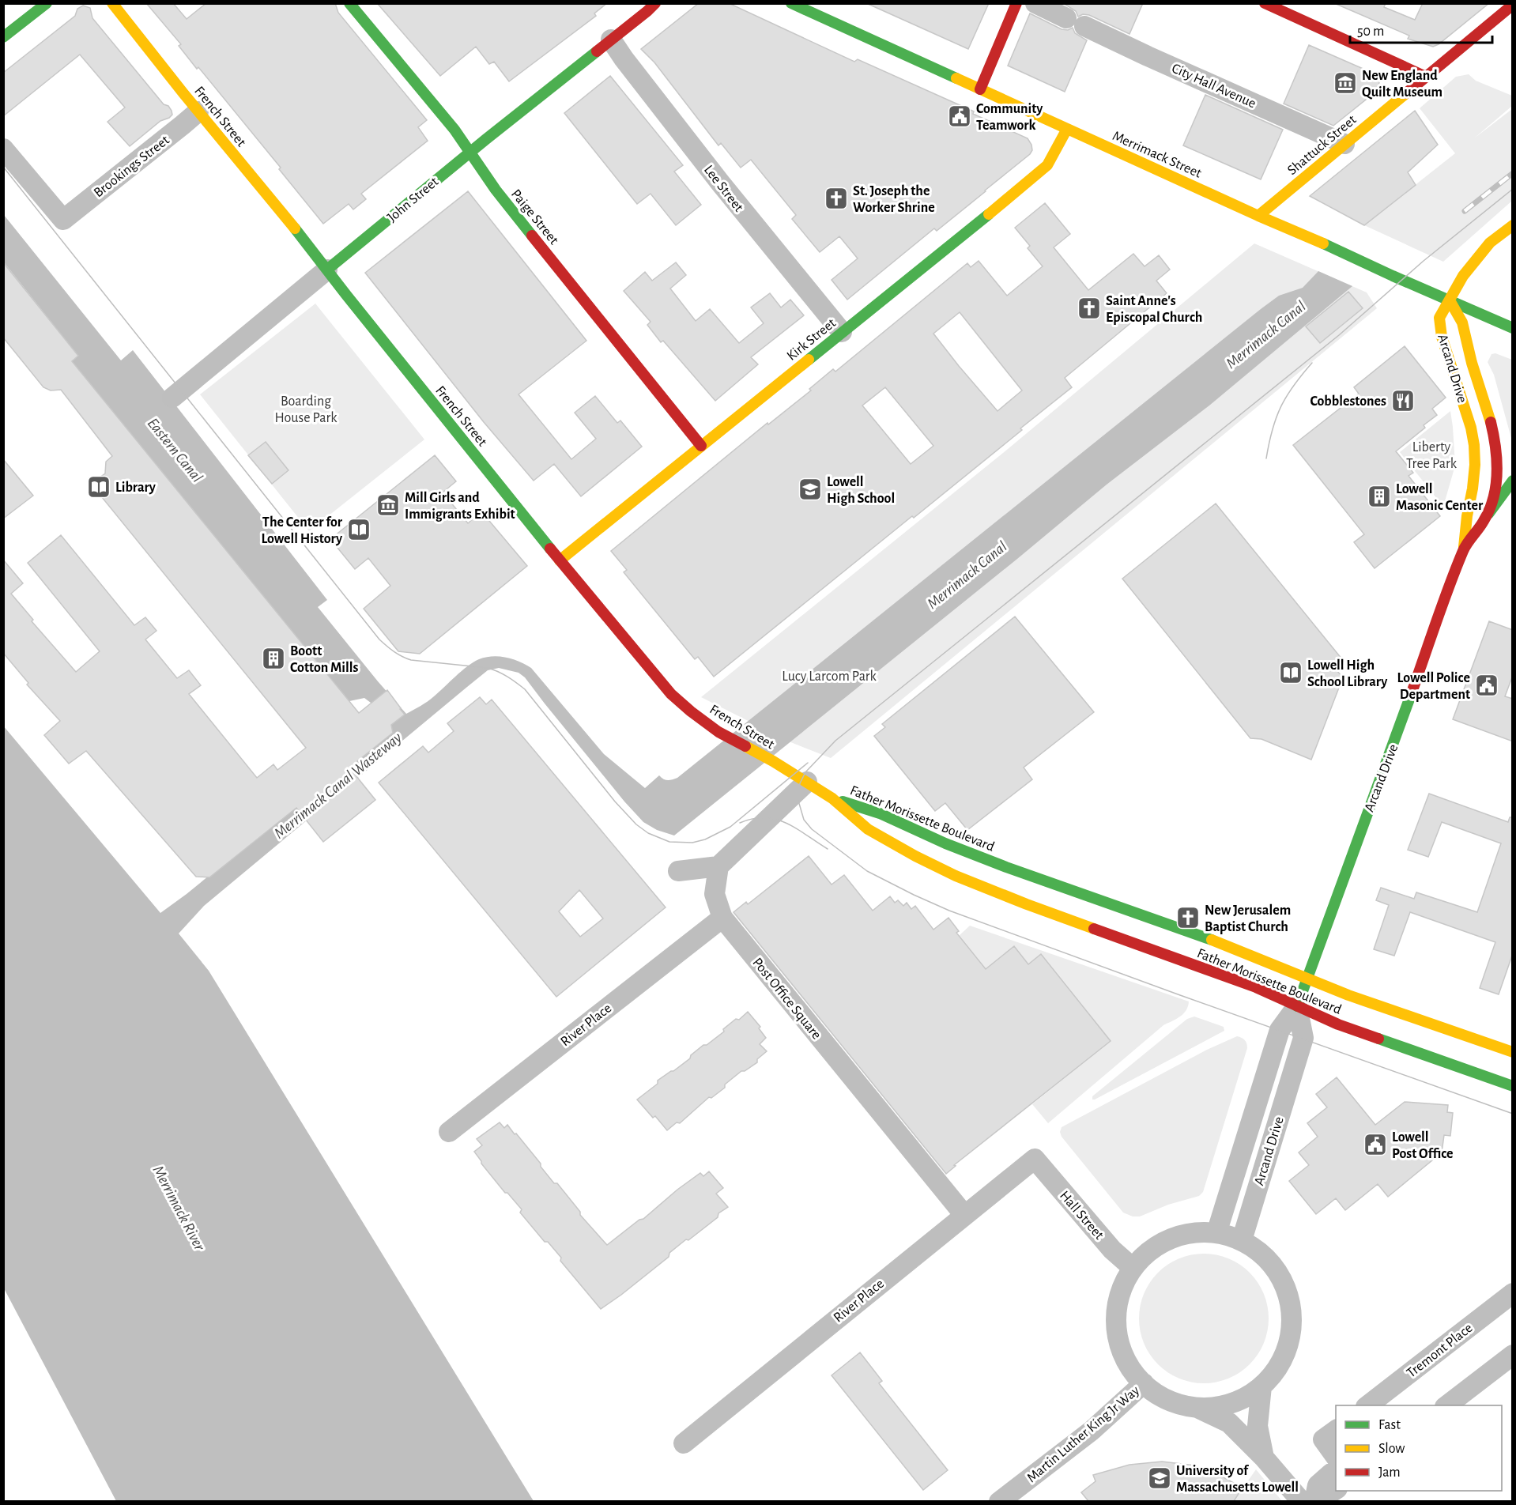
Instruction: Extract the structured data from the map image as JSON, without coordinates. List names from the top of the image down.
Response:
{
  "streets": {
    "main road": [
      "French Street",
      "Shattuck Street",
      "Merrimack Street",
      "John Street",
      "Paige Street",
      "Kirk Street",
      "Arcand Drive",
      "Father Morissette Boulevard"
    ],
    "street": [
      "City Hall Avenue",
      "Brookings Street",
      "Lee Street",
      "Post Office Square",
      "River Place",
      "Hall Street",
      "Tremont Place",
      "Martin Luther King Jr Way"
    ]
  },
  "crossings": [
    ["City Hall Avenue", "Shattuck Street"],
    ["French Street", "Brookings Street"],
    ["French Street", "John Street"],
    ["French Street", "Kirk Street"],
    ["French Street", "Father Morissette Boulevard"],
    ["Shattuck Street", "Merrimack Street"],
    ["Merrimack Street", "Kirk Street"],
    ["Merrimack Street", "Arcand Drive"],
    ["Lee Street", "John Street"],
    ["Lee Street", "Kirk Street"],
    ["John Street", "Paige Street"],
    ["Paige Street", "Kirk Street"],
    ["Arcand Drive", "Father Morissette Boulevard"],
    ["Post Office Square", "River Place"],
    ["River Place", "Hall Street"]
  ],
  "water": [
    "Merrimack Canal",
    "Eastern Canal",
    "Merrimack Canal Wasteway",
    "Merrimack River"
  ],
  "parks": ["Boarding House Park", "Liberty Tree Park", "Lucy Larcom Park"],
  "places": {
    "museum": ["New England Quilt Museum", "Mill Girls and Immigrants Exhibit"],
    "public building": ["Community Teamwork", "Lowell Police Department", "Lowell Post Office"],
    "church": ["St. Joseph the Worker Shrine", "Saint Anne's Episcopal Church", "New Jerusalem Baptist Church"],
    "restaurant": ["Cobblestones"],
    "library": ["Library", "The Center for Lowell History", "Lowell High School Library"],
    "school or university": ["Lowell High School", "University of Massachusetts Lowell"],
    "building": ["Lowell Masonic Center", "Boott Cotton Mills"]
  },
  "legend": ["Fast", "Slow", "Jam"],
  "scale_bar": "50 m"
}
